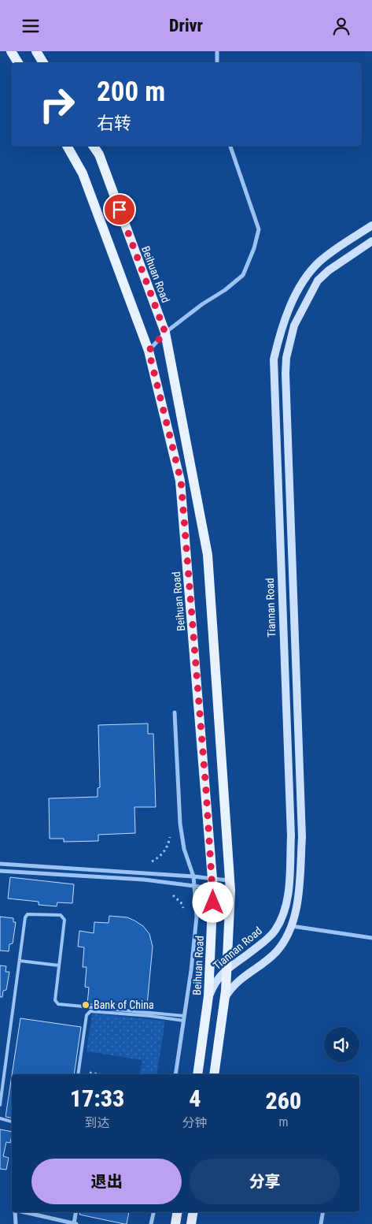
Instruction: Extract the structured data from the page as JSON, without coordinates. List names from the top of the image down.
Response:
{
  "streets": {
    "main road": ["Beihuan Road", "Tiannan Road"]
  },
  "crossings": [
    ["Beihuan Road", "Tiannan Road"]
  ],
  "places": ["Bank of China"],
  "page": {
    "header": "Drivr",
    "turn": ["200 m", "右转"],
    "eta": [
      "17:33",
      "到达",
      "4",
      "分钟",
      "260",
      "m"
    ],
    "buttons": ["退出", "分享"]
  }
}
